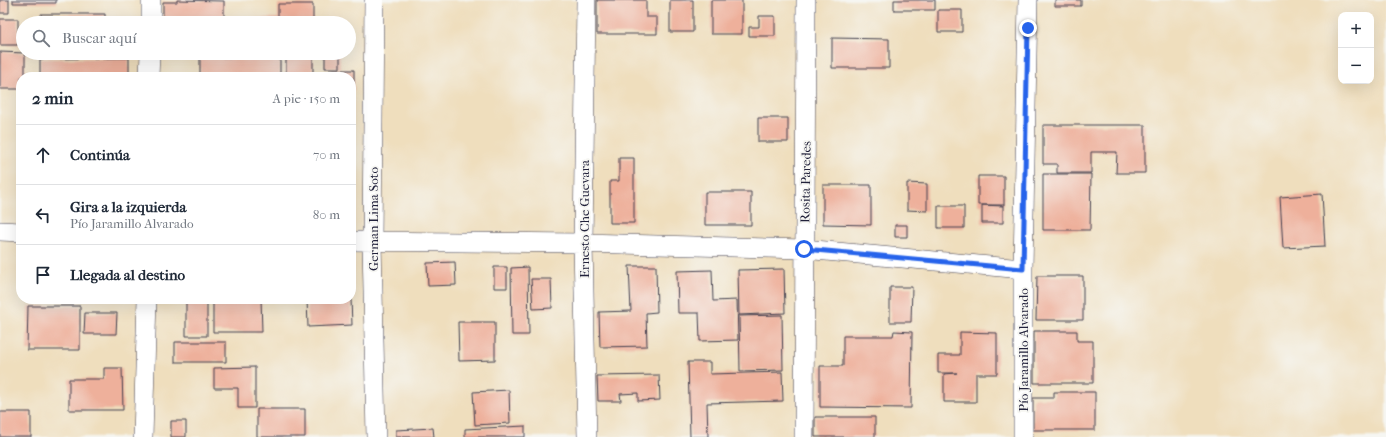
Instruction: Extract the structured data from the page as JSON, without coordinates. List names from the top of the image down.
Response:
{
  "streets": {
    "street": [
      "Rosita Paredes",
      "German Lima Soto",
      "Ernesto Che Guevara",
      "Pío Jaramillo Alvarado"
    ]
  },
  "page": {
    "map_buttons": ["+", "−"],
    "search": "Buscar aquí",
    "heading": ["2 min", "A pie · 150 m"],
    "list": [
      ["Continúa", "70 m"],
      ["Gira a la izquierda", "Pío Jaramillo Alvarado", "80 m"],
      "Llegada al destino"
    ]
  }
}
